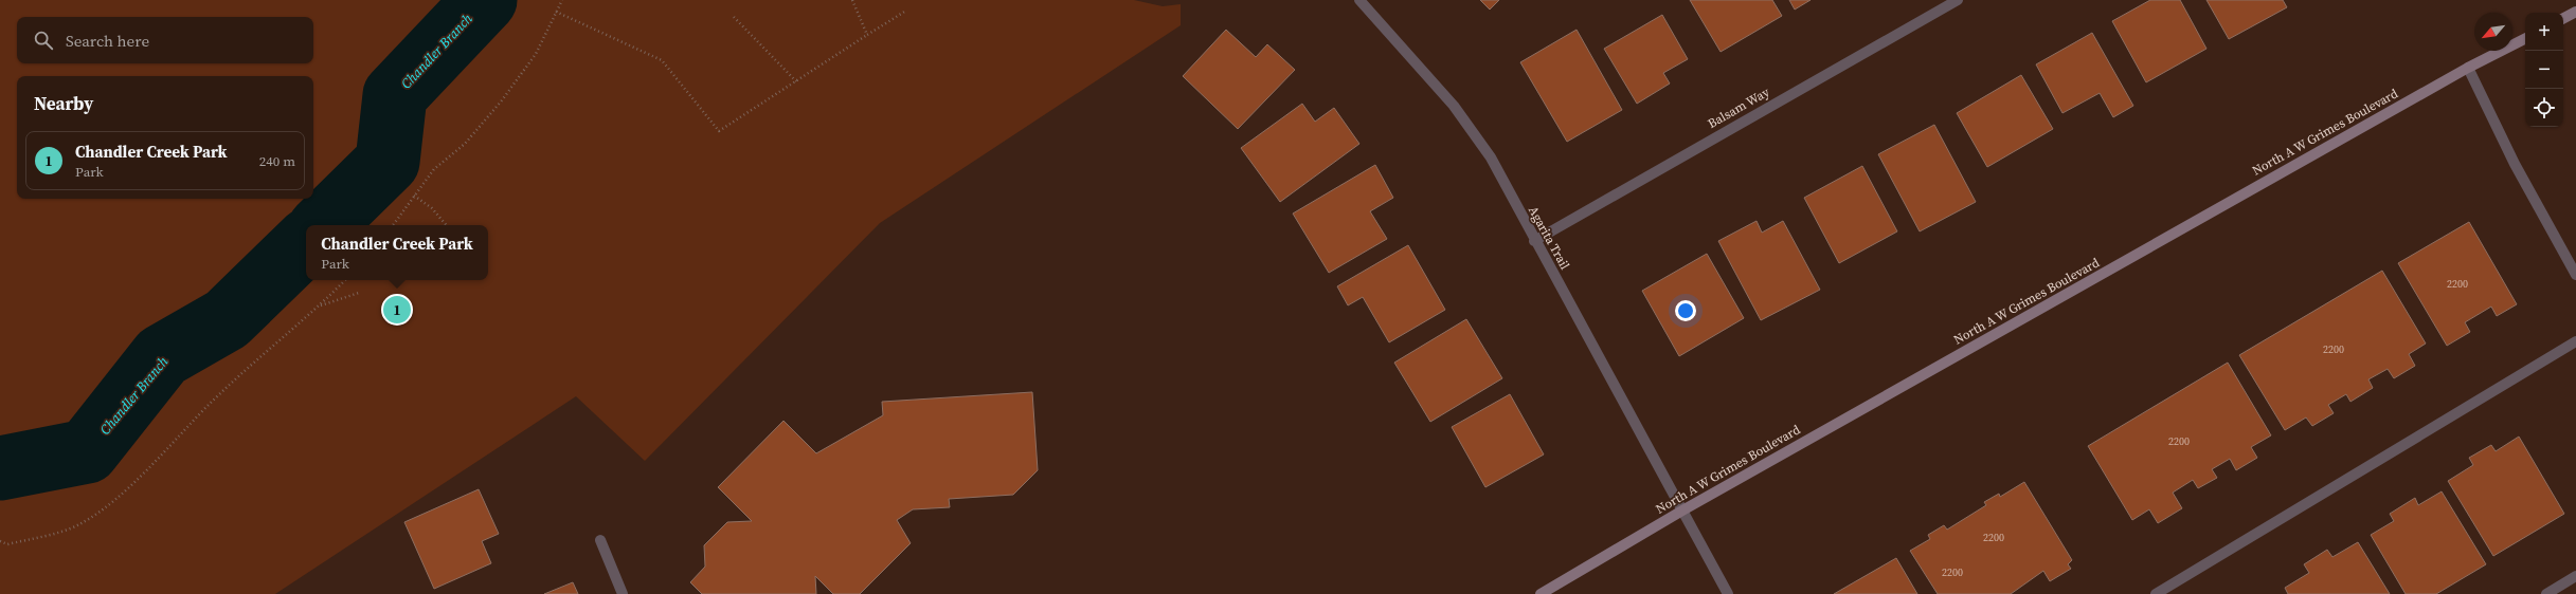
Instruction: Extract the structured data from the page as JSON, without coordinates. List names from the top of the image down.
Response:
{
  "streets": {
    "main road": ["North A W Grimes Boulevard"],
    "street": ["Balsam Way", "Agarita Trail"]
  },
  "crossings": [
    ["Balsam Way", "Agarita Trail"],
    ["North A W Grimes Boulevard", "Agarita Trail"]
  ],
  "water": ["Chandler Branch"],
  "house_numbers": [
    "2200",
    "2200",
    "2200",
    "2200",
    "2200"
  ],
  "north": "bottom left",
  "page": {
    "map_buttons": ["+", "−"],
    "search": "Search here",
    "heading": "Nearby",
    "list": [
      {
        "mark": "1",
        "name": "Chandler Creek Park",
        "note": "Park",
        "value": "240 m"
      }
    ],
    "popup": ["Chandler Creek Park", "Park"],
    "pins": "1"
  }
}
